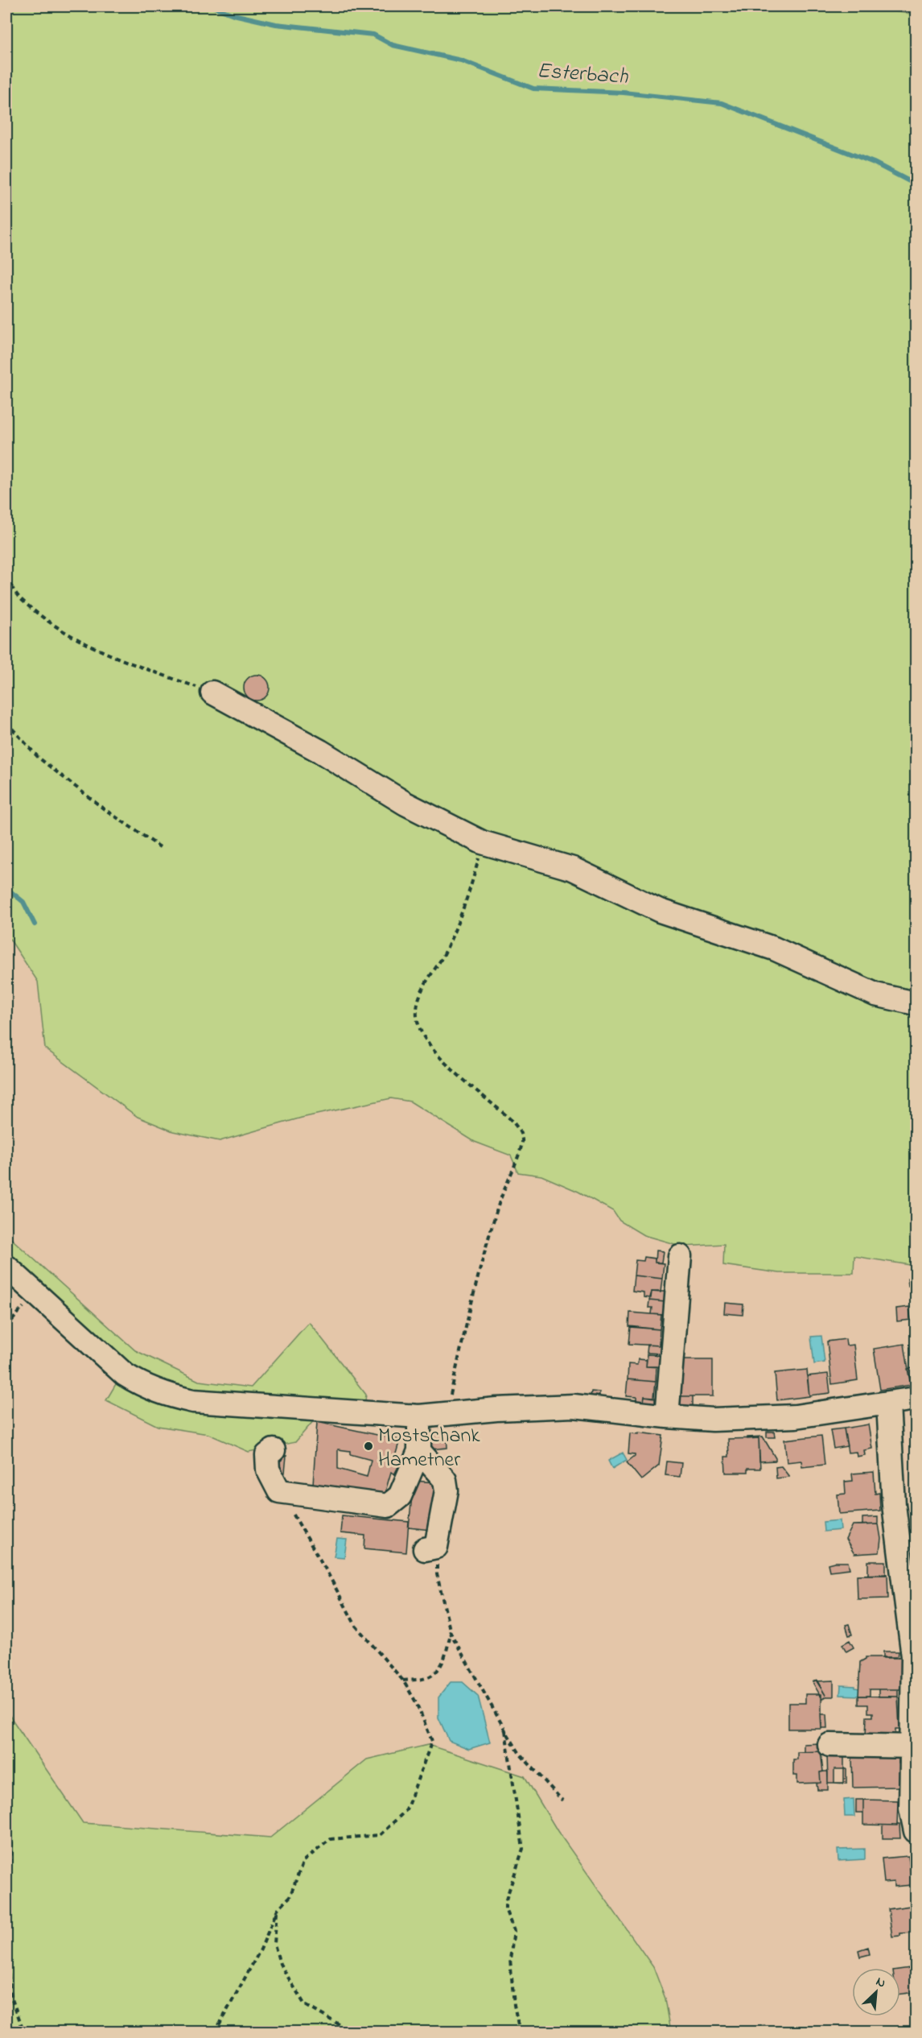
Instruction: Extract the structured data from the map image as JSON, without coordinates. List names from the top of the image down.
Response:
{
  "water": ["Esterbach"],
  "places": ["Mostschank Hametner"],
  "north": "top right"
}
